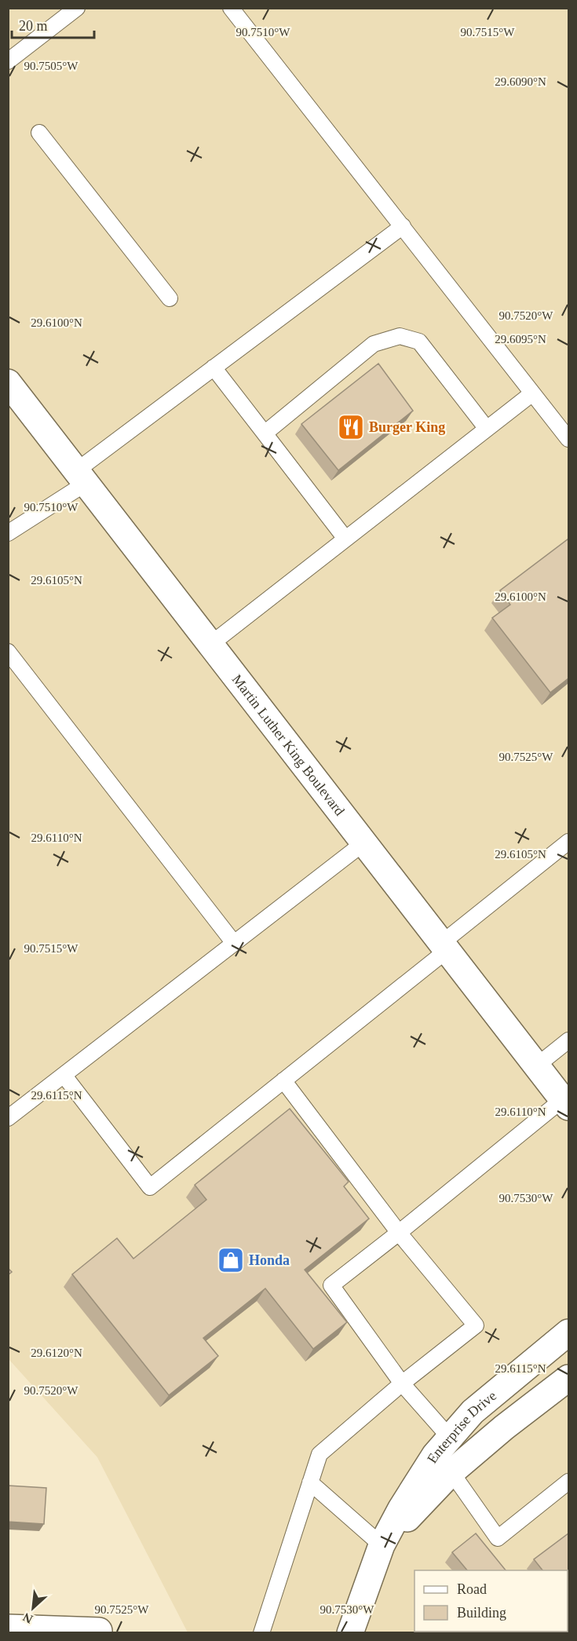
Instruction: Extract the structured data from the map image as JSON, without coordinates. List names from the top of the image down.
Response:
{
  "streets": {
    "main road": ["Martin Luther King Boulevard", "Enterprise Drive"]
  },
  "places": {
    "restaurant": ["Burger King"],
    "shop": ["Honda"]
  },
  "legend": ["Road", "Building"],
  "scale_bar": "20 m",
  "north": "bottom left",
  "coordinates": [
    "90.7510°W",
    "90.7515°W",
    "90.7505°W",
    "29.6090°N",
    "90.7520°W",
    "29.6100°N",
    "29.6095°N",
    "29.6105°N",
    "90.7525°W",
    "29.6110°N",
    "29.6115°N",
    "90.7530°W",
    "29.6120°N"
  ]
}
